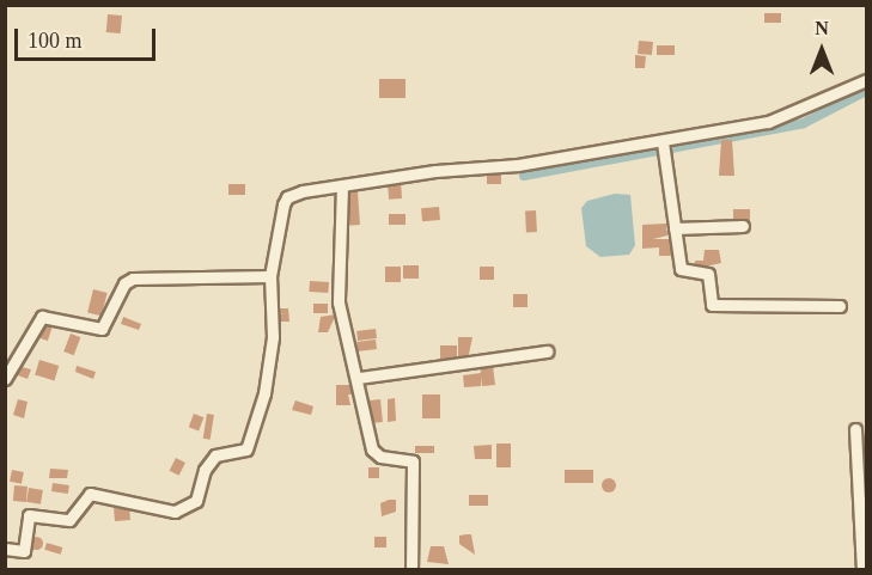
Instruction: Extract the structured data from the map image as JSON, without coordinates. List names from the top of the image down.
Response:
{
  "scale_bar": "100 m",
  "north": "top"
}
